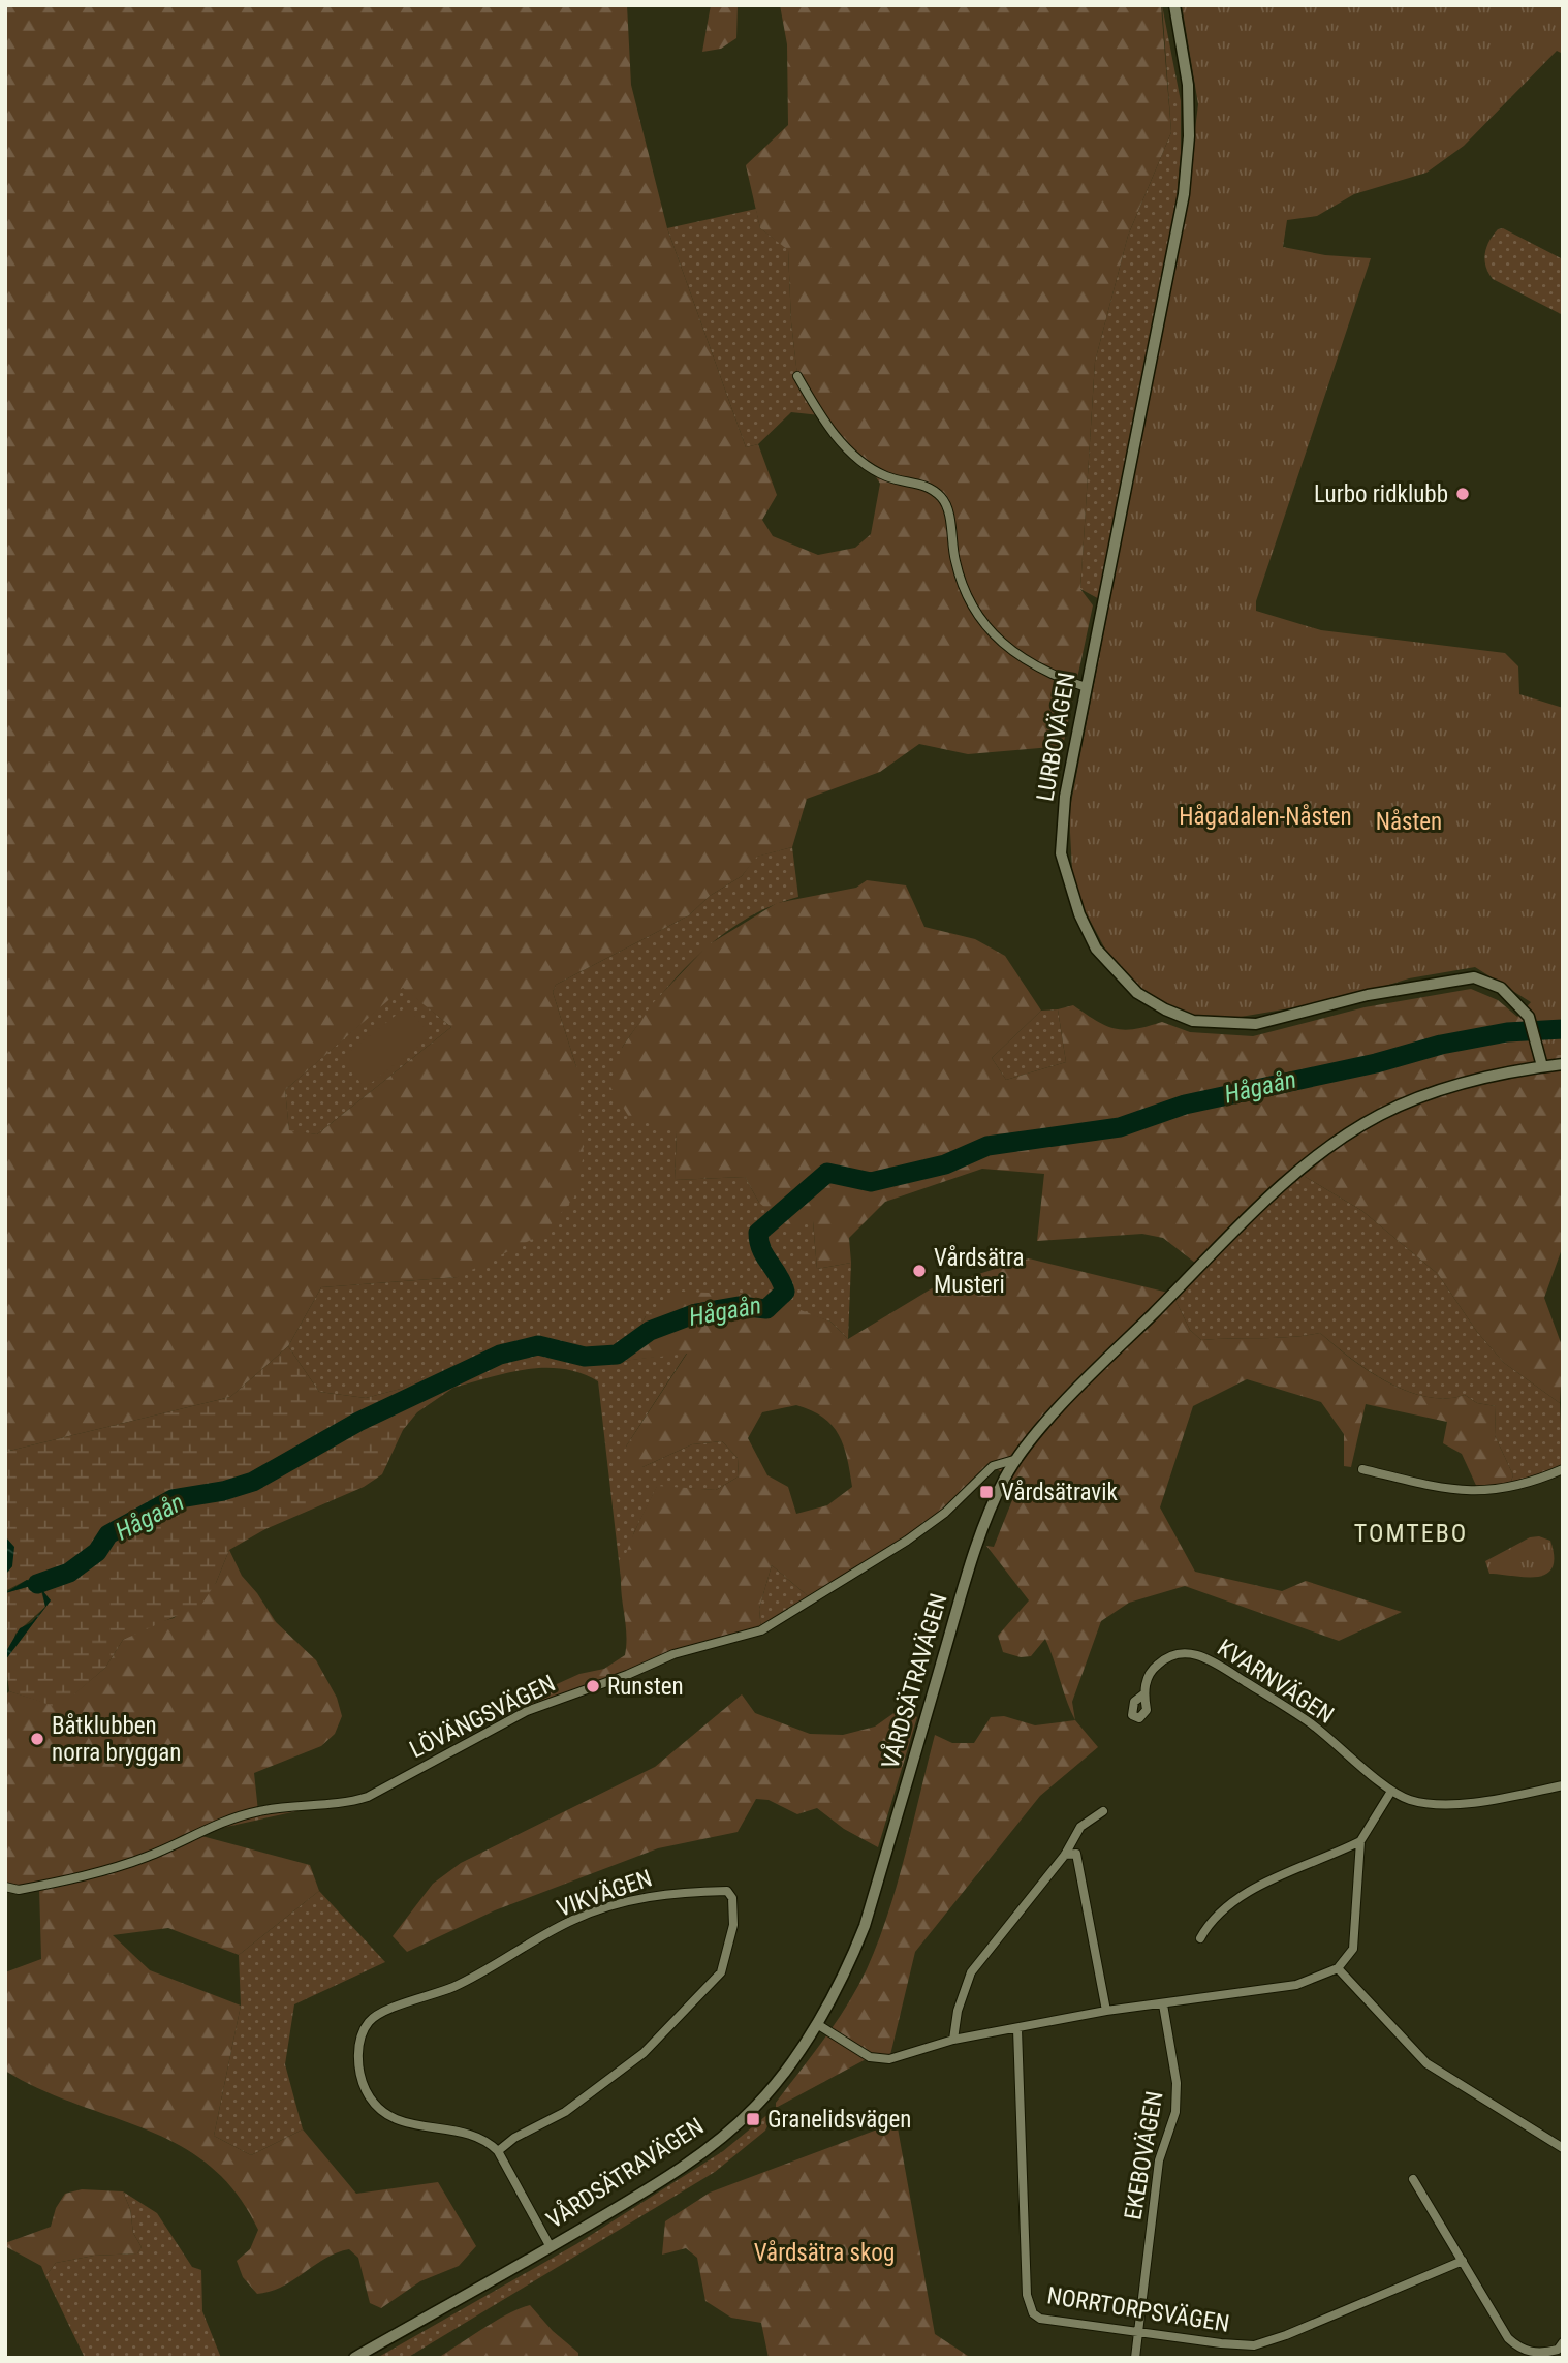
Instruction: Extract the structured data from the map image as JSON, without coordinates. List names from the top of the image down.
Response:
{
  "streets": {
    "street": [
      "LURBOVÄGEN",
      "VÅRDSÄTRAVÄGEN",
      "KVARNVÄGEN",
      "LÖVÄNGSVÄGEN",
      "VIKVÄGEN",
      "EKEBOVÄGEN",
      "NORRTORPSVÄGEN"
    ]
  },
  "crossings": [
    ["LURBOVÄGEN", "VÅRDSÄTRAVÄGEN"],
    ["VÅRDSÄTRAVÄGEN", "LÖVÄNGSVÄGEN"],
    ["EKEBOVÄGEN", "NORRTORPSVÄGEN"]
  ],
  "districts": ["TOMTEBO"],
  "water": ["Hågaån"],
  "parks": ["Hågadalen-Nåsten", "Nåsten", "Vårdsätra skog"],
  "places": {
    "other": [
      "Lurbo ridklubb",
      "Vårdsätra Musteri",
      "Runsten",
      "Båtklubben norra bryggan"
    ],
    "transit": ["Vårdsätravik", "Granelidsvägen"]
  }
}
